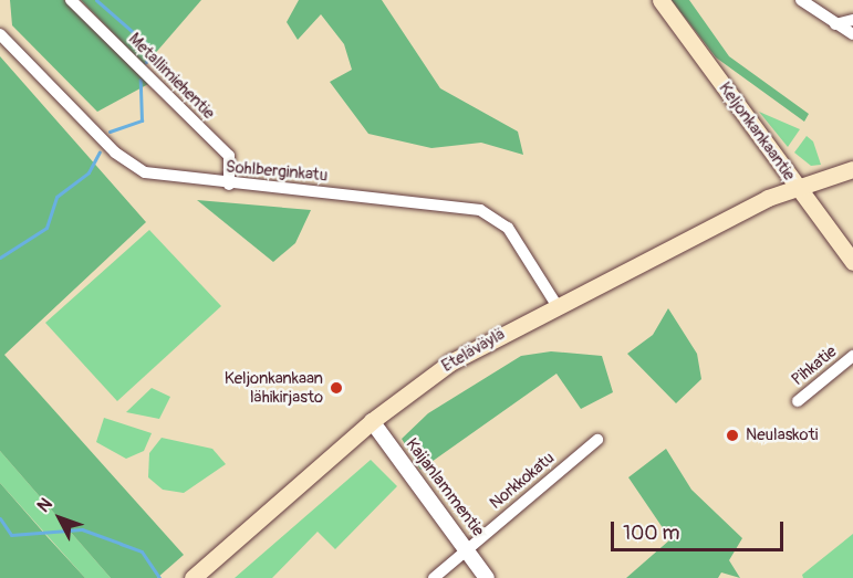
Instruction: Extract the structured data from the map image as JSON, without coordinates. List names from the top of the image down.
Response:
{
  "streets": {
    "main road": ["Keljonkankaantie", "Eteläväylä"],
    "street": [
      "Metallimiehentie",
      "Sohlberginkatu",
      "Pihkatie",
      "Norkkokatu",
      "Kaijanlammentie"
    ]
  },
  "crossings": [
    ["Metallimiehentie", "Sohlberginkatu"],
    ["Keljonkankaantie", "Eteläväylä"],
    ["Sohlberginkatu", "Eteläväylä"],
    ["Eteläväylä", "Kaijanlammentie"],
    ["Norkkokatu", "Kaijanlammentie"]
  ],
  "places": ["Keljonkankaan lähikirjasto", "Neulaskoti"],
  "scale_bar": "100 m",
  "north": "top left"
}
